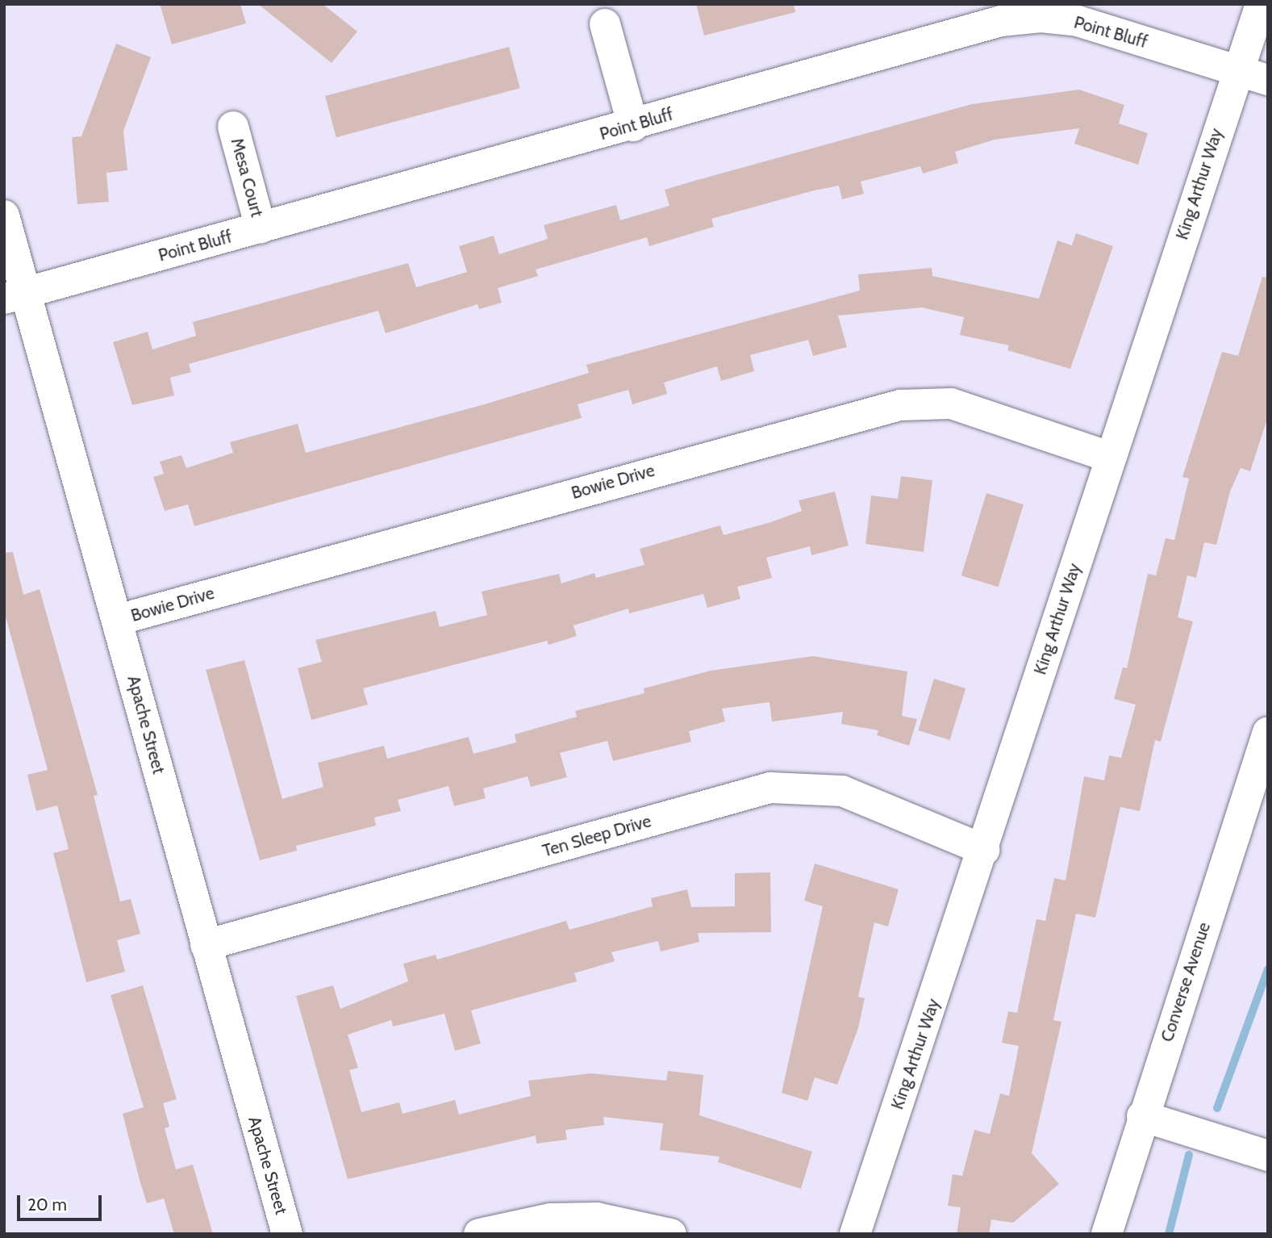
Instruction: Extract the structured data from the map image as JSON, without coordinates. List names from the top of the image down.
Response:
{
  "streets": {
    "street": [
      "Point Bluff",
      "Mesa Court",
      "King Arthur Way",
      "Bowie Drive",
      "Apache Street",
      "Ten Sleep Drive",
      "Converse Avenue"
    ]
  },
  "crossings": [
    ["Point Bluff", "Mesa Court"],
    ["Point Bluff", "King Arthur Way"],
    ["Point Bluff", "Apache Street"],
    ["King Arthur Way", "Bowie Drive"],
    ["King Arthur Way", "Ten Sleep Drive"],
    ["Bowie Drive", "Apache Street"],
    ["Apache Street", "Ten Sleep Drive"]
  ],
  "scale_bar": "20 m"
}
